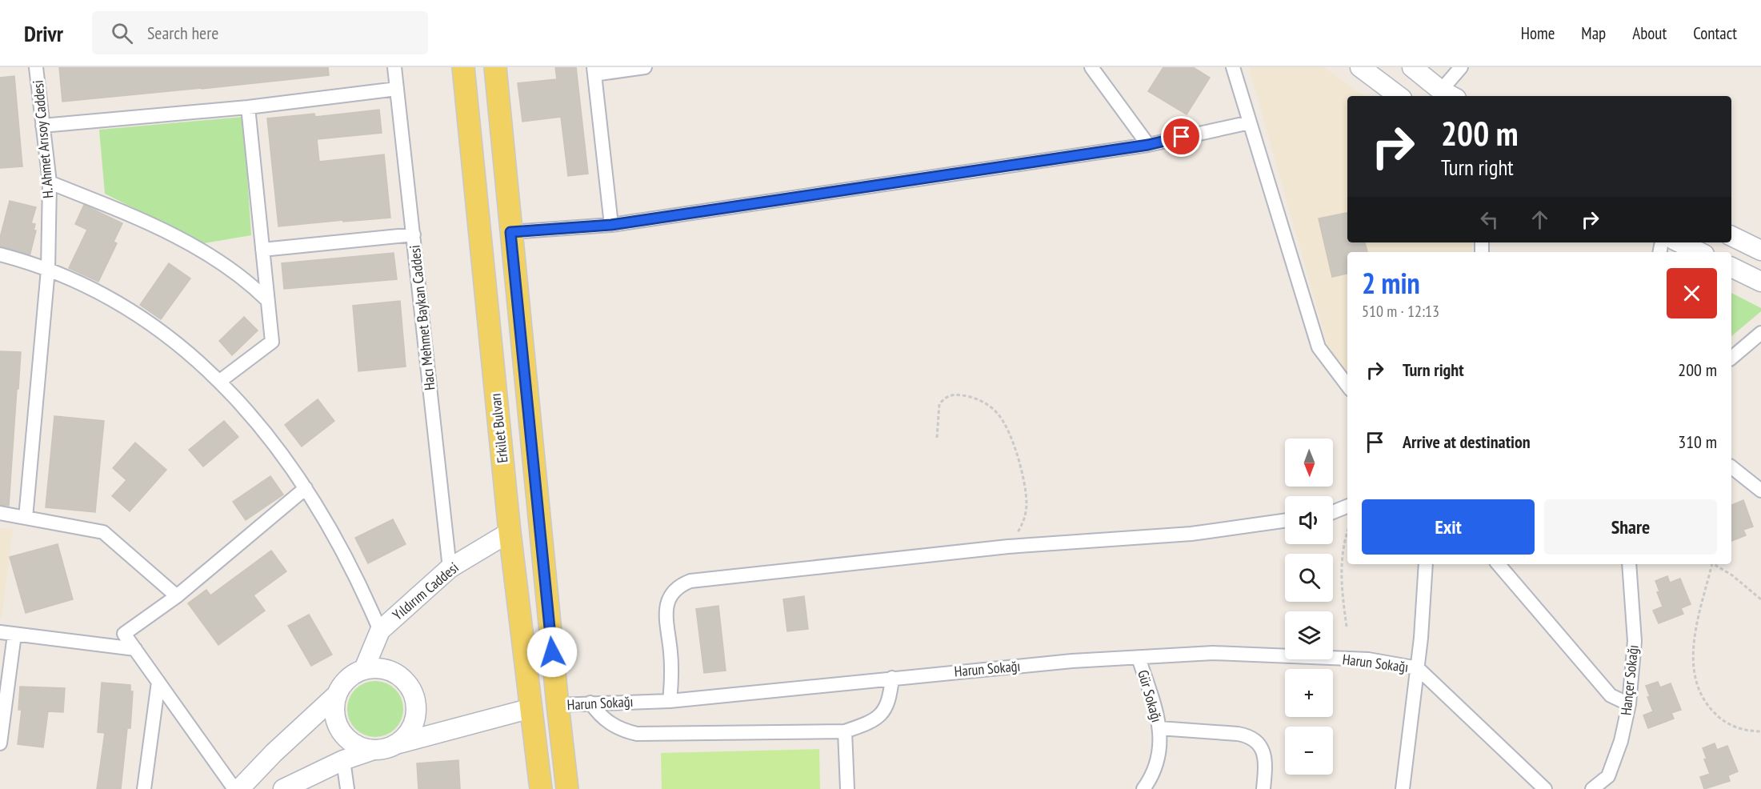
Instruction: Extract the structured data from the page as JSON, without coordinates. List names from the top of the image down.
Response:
{
  "streets": {
    "main road": ["Erkilet Bulvarı"],
    "street": [
      "H. Ahmet Arısoy Caddesi",
      "Hacı Mehmet Baykan Caddesi",
      "Yıldırım Caddesi",
      "Harun Sokağı",
      "Hançer Sokağı",
      "Gür Sokağı"
    ]
  },
  "crossings": [
    ["Hacı Mehmet Baykan Caddesi", "Yıldırım Caddesi"],
    ["Erkilet Bulvarı", "Yıldırım Caddesi"],
    ["Harun Sokağı", "Gür Sokağı"]
  ],
  "north": "bottom",
  "page": {
    "header": "Drivr",
    "search": "Search here",
    "nav": [
      "Home",
      "Map",
      "About",
      "Contact"
    ],
    "turn": ["200 m", "Turn right"],
    "heading": ["2 min", "510 m · 12:13"],
    "list": [
      {
        "name": "Turn right",
        "value": "200 m"
      },
      {
        "name": "Arrive at destination",
        "value": "310 m"
      }
    ],
    "map_buttons": ["+", "−"],
    "buttons": ["Exit", "Share"]
  }
}
